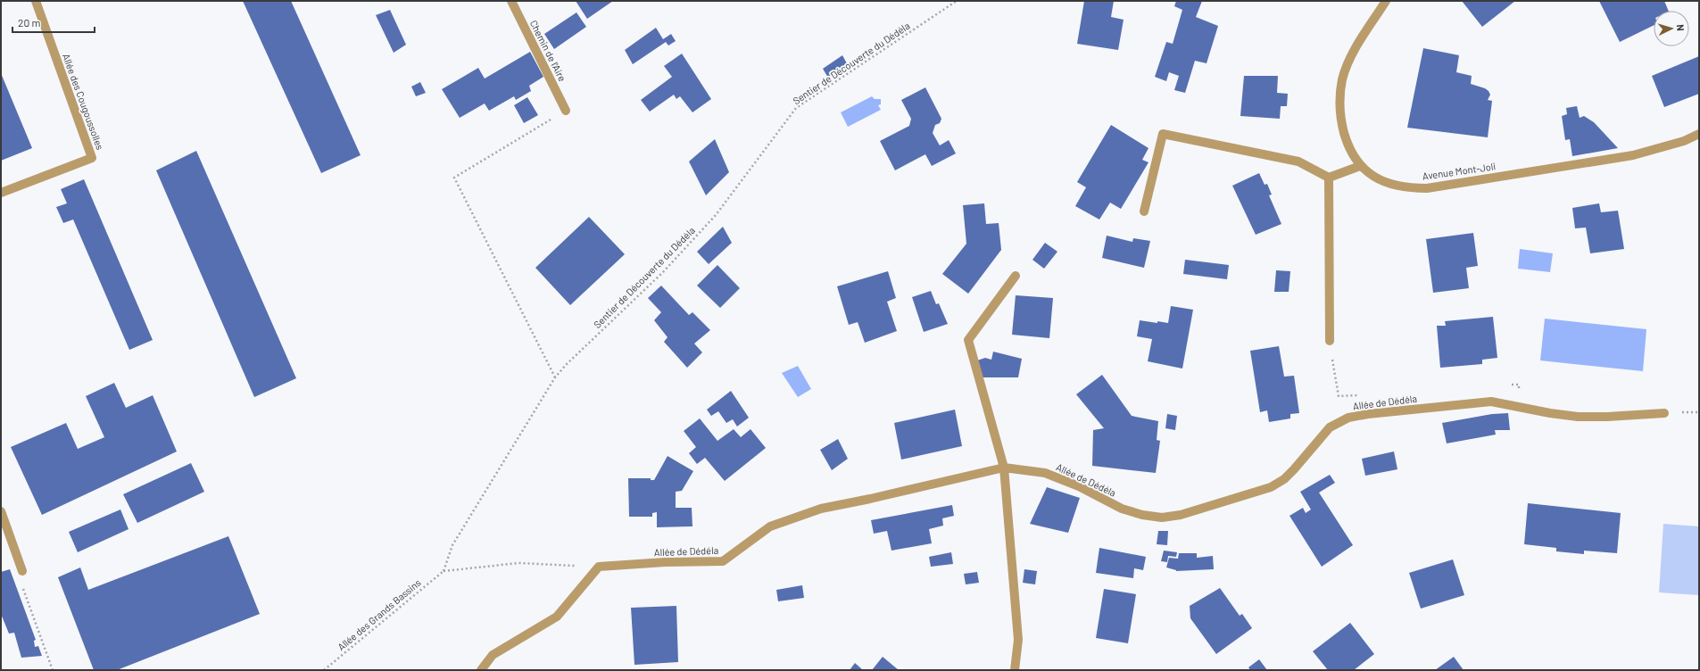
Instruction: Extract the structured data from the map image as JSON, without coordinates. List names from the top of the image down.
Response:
{
  "streets": {
    "street": [
      "Chemin de l'Aire",
      "Allée des Cougoussolles",
      "Avenue Mont-Joli",
      "Allée de Dédéla"
    ],
    "path": ["Sentier de Découverte du Dédéla", "Allée des Grands Bassins"]
  },
  "crossings": [
    ["Sentier de Découverte du Dédéla", "Allée des Grands Bassins"]
  ],
  "scale_bar": "20 m",
  "north": "right"
}
